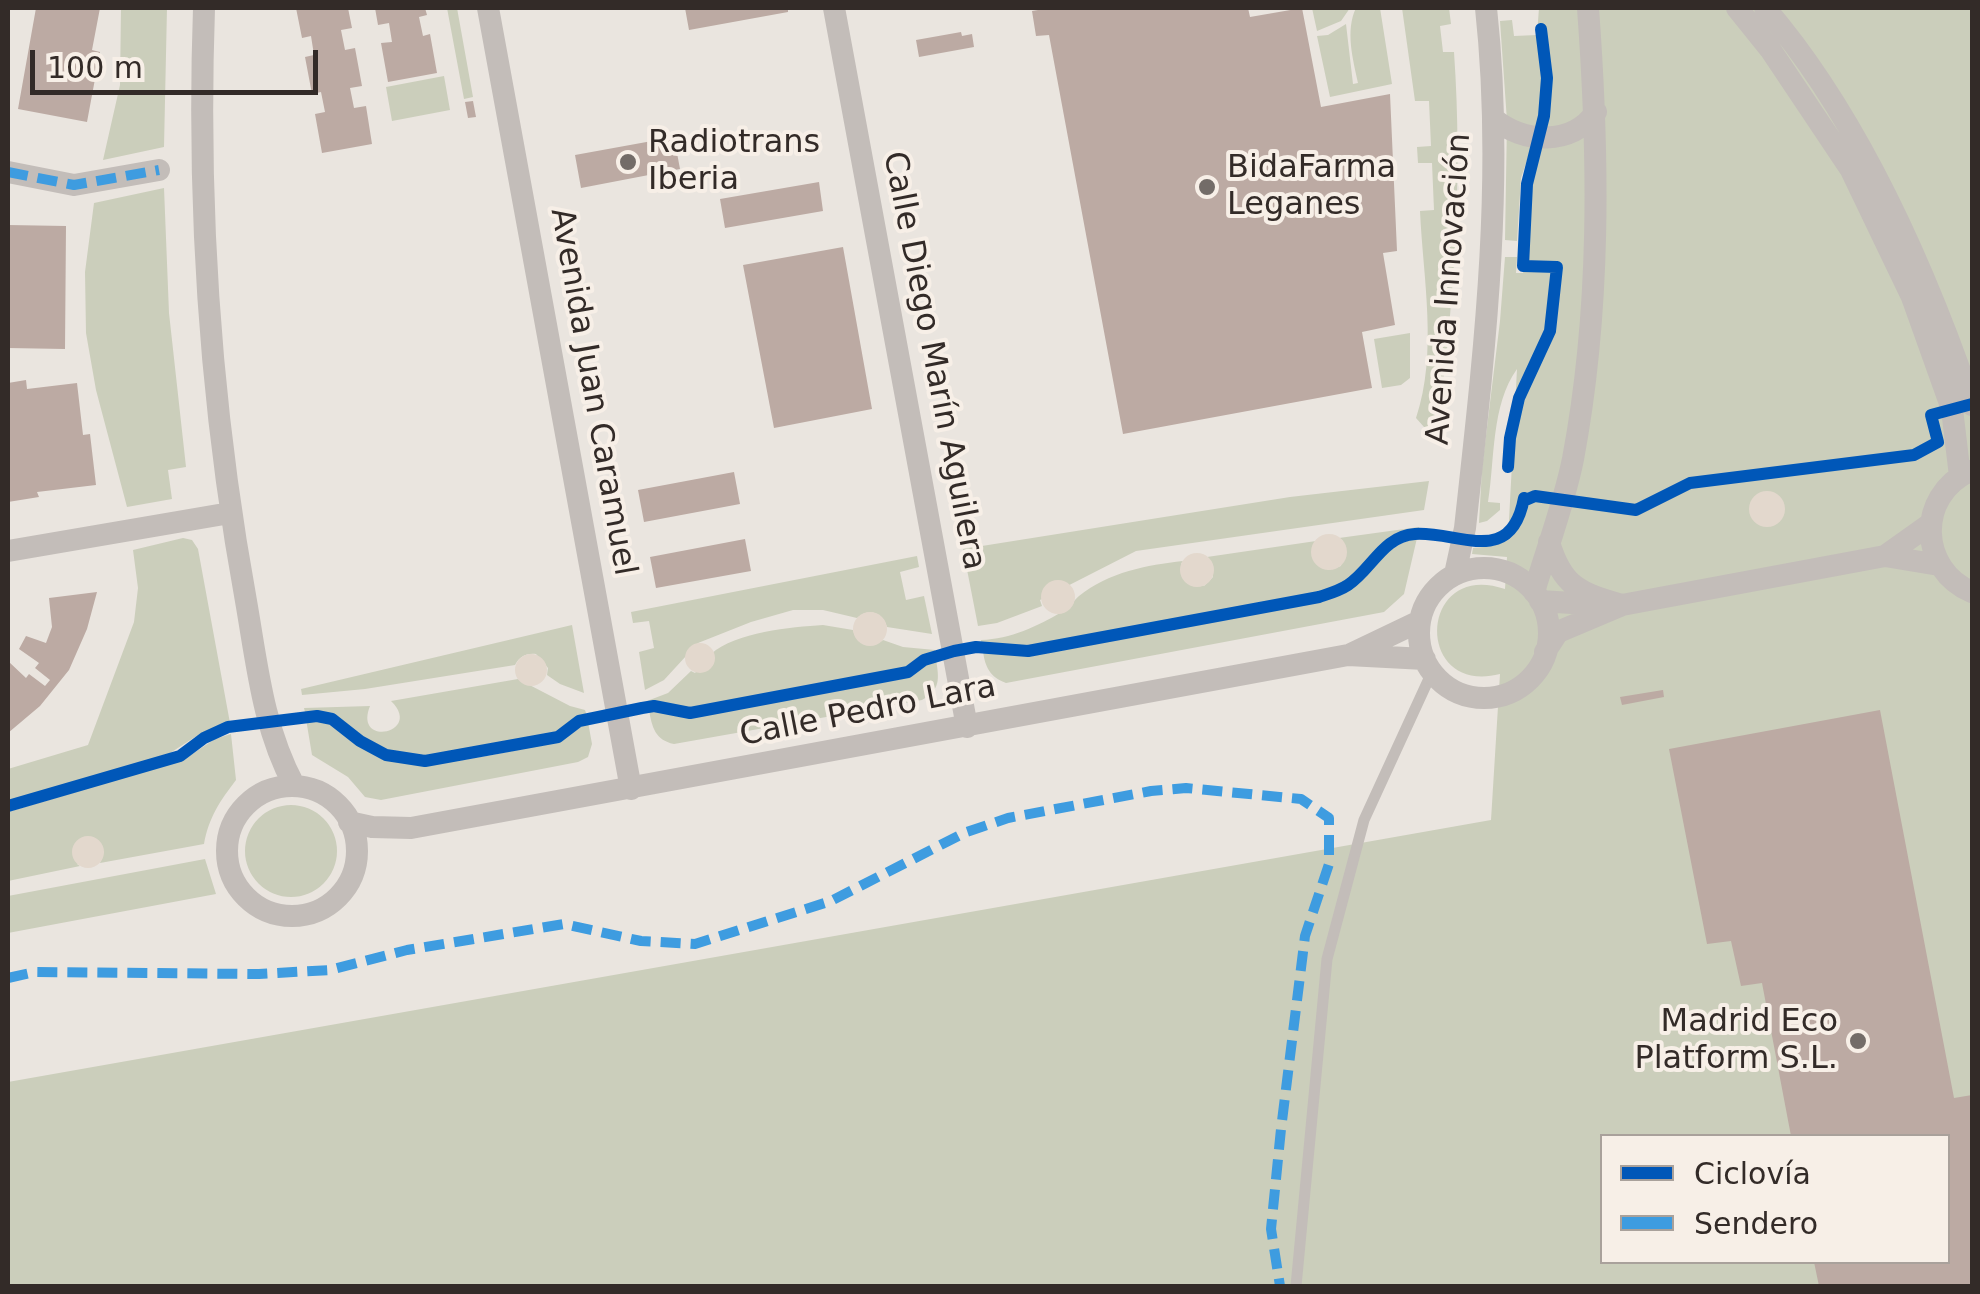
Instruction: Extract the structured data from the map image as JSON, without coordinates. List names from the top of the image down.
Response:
{
  "streets": {
    "street": [
      "Avenida Innovación",
      "Calle Diego Marín Aguilera",
      "Avenida Juan Caramuel",
      "Calle Pedro Lara"
    ]
  },
  "crossings": [
    ["Avenida Innovación", "Calle Pedro Lara"],
    ["Calle Diego Marín Aguilera", "Calle Pedro Lara"],
    ["Avenida Juan Caramuel", "Calle Pedro Lara"]
  ],
  "places": ["Radiotrans Iberia", "BidaFarma Leganes", "Madrid Eco Platform S.L."],
  "legend": ["Ciclovía", "Sendero"],
  "scale_bar": "100 m"
}
